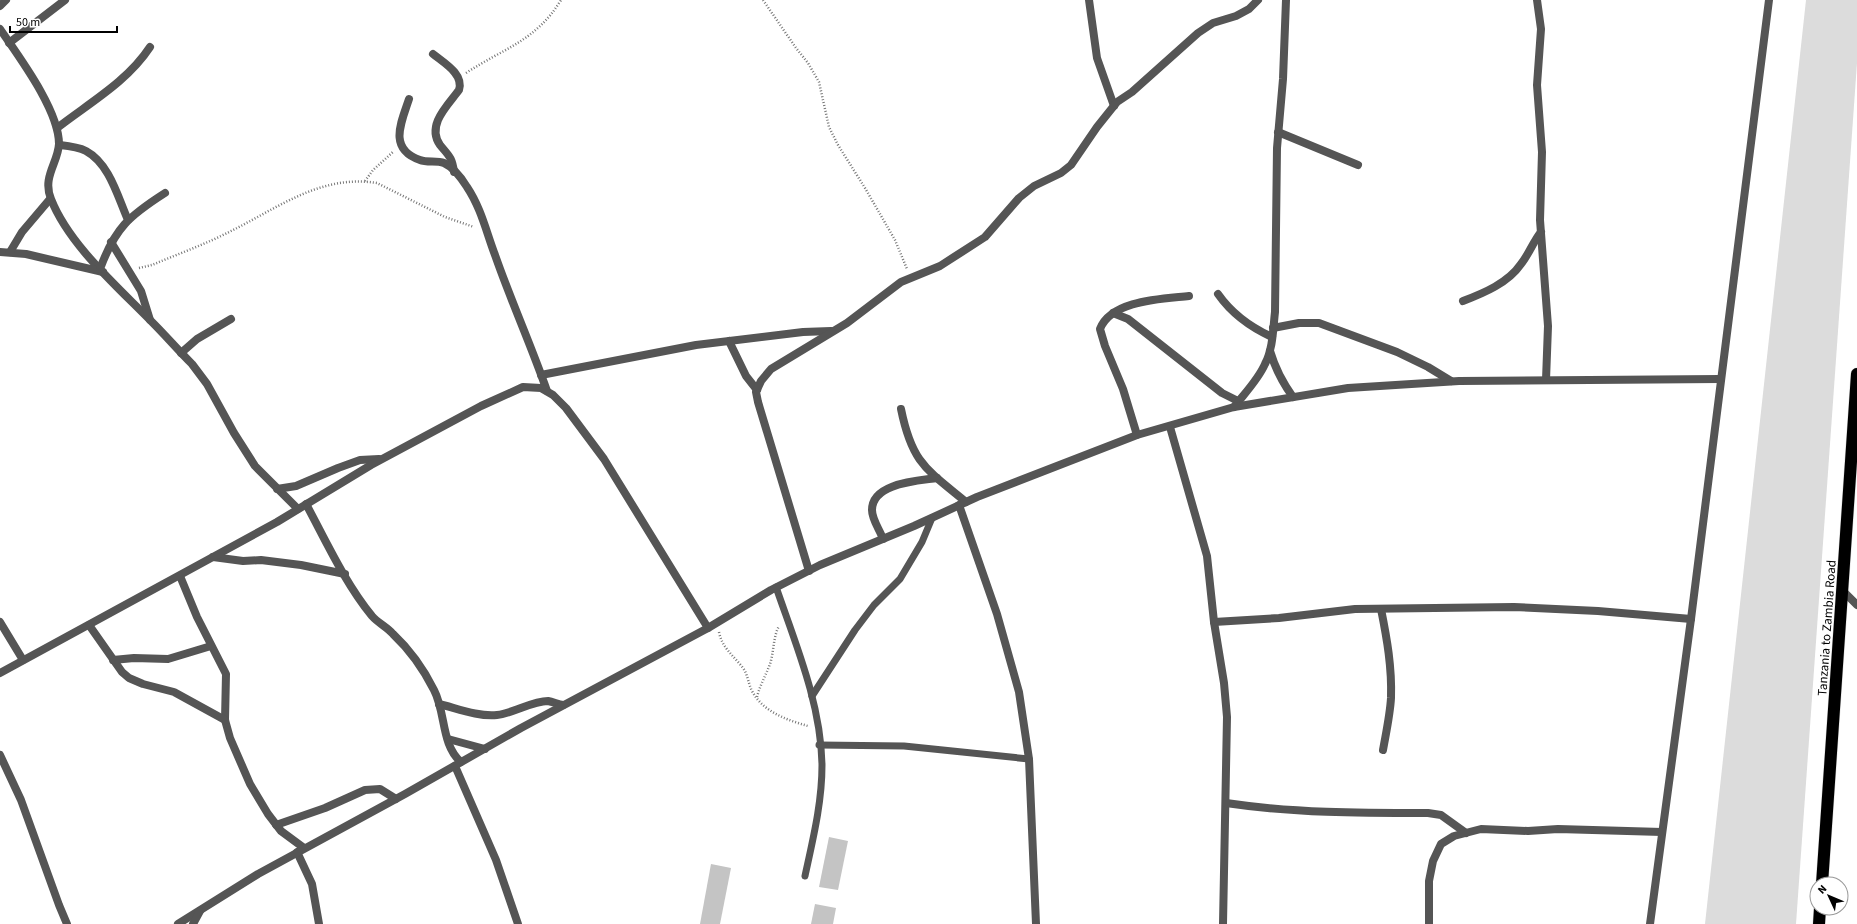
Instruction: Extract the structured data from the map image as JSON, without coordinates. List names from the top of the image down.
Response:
{
  "streets": {
    "highway": ["Tanzania to Zambia Road"]
  },
  "scale_bar": "50 m",
  "north": "top left"
}
